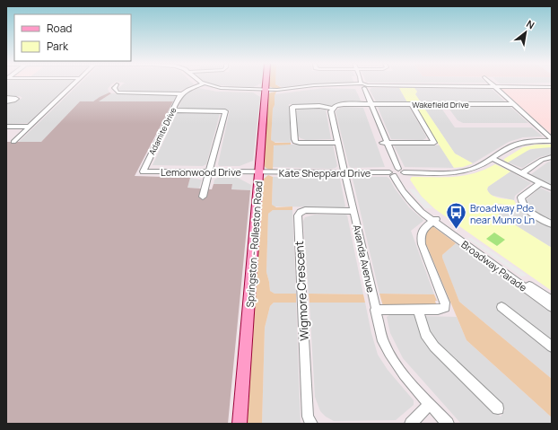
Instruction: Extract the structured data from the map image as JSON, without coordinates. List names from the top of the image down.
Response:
{
  "streets": {
    "main road": ["Springston - Rolleston Road"],
    "street": [
      "Wakefield Drive",
      "Adamite Drive",
      "Lemonwood Drive",
      "Kate Sheppard Drive",
      "Avanda Avenue",
      "Broadway Parade",
      "Wigmore Crescent"
    ]
  },
  "crossings": [
    ["Wakefield Drive", "Broadway Parade"],
    ["Adamite Drive", "Lemonwood Drive"],
    ["Lemonwood Drive", "Kate Sheppard Drive"],
    ["Lemonwood Drive", "Springston - Rolleston Road"],
    ["Kate Sheppard Drive", "Springston - Rolleston Road"],
    ["Kate Sheppard Drive", "Avanda Avenue"],
    ["Kate Sheppard Drive", "Broadway Parade"],
    ["Avanda Avenue", "Wigmore Crescent"]
  ],
  "places": {
    "bus stop": ["Broadway Pde near Munro Ln"]
  },
  "legend": ["Road", "Park"],
  "north": "top right"
}
